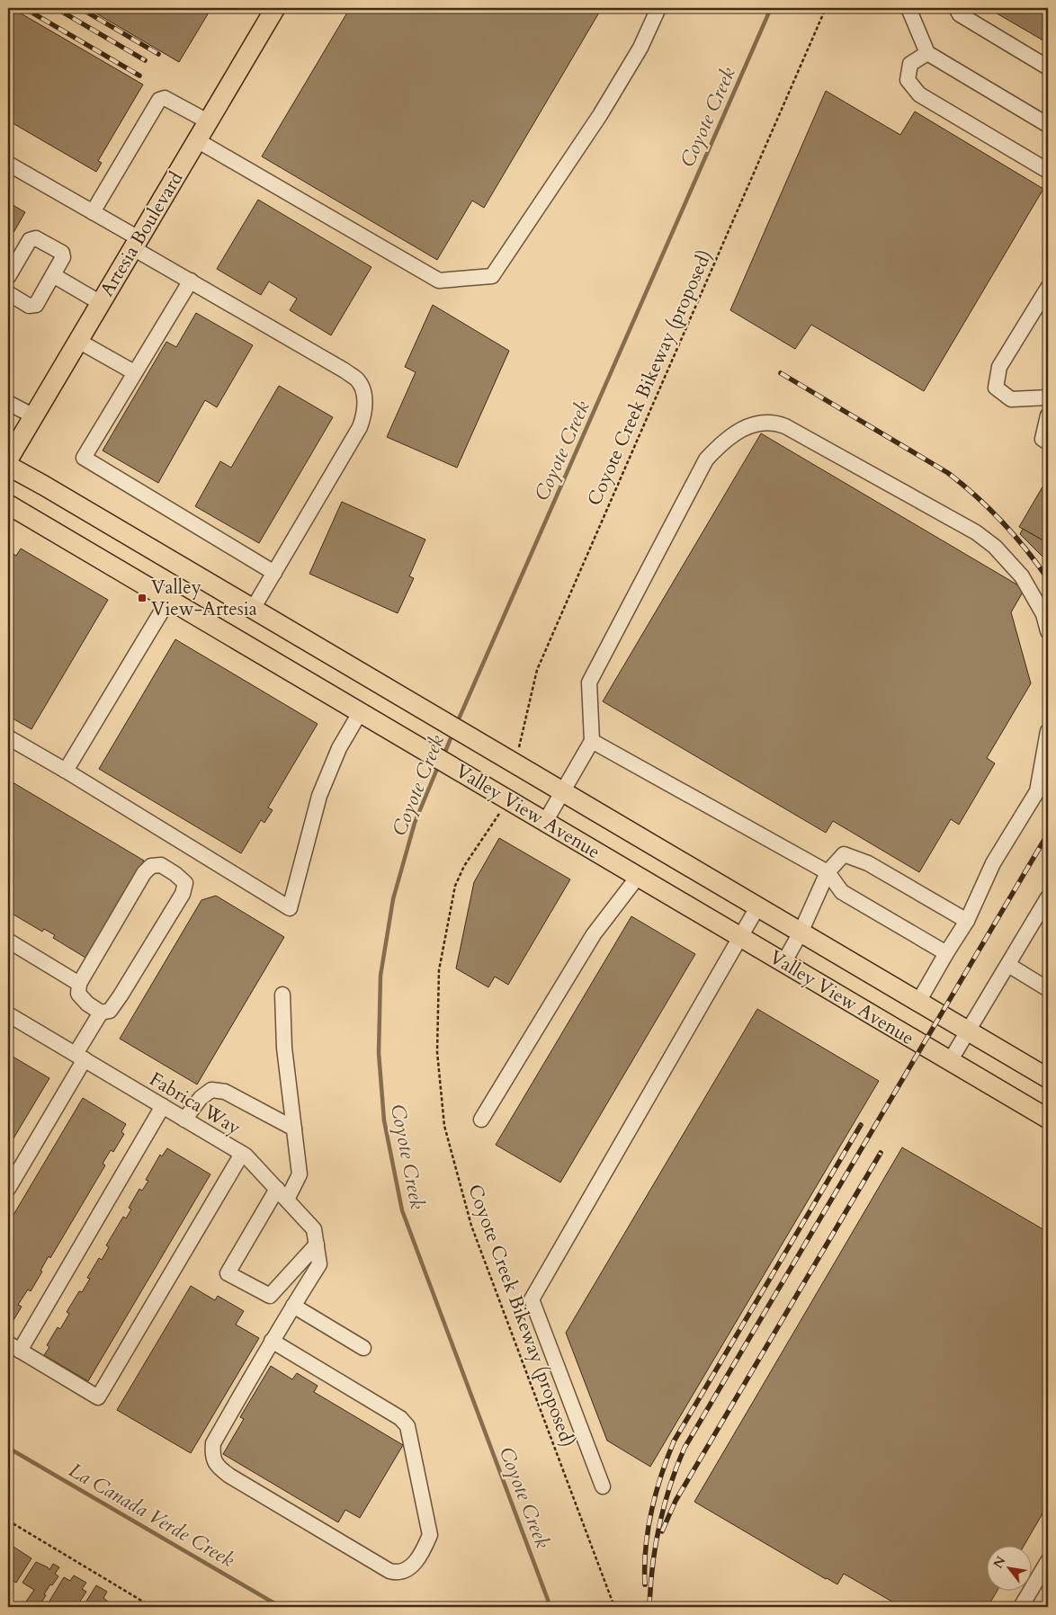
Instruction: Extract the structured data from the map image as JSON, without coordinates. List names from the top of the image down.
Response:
{
  "streets": {
    "main road": ["Artesia Boulevard", "Valley View Avenue"],
    "street": ["Fabrica Way"],
    "path": ["Coyote Creek Bikeway (proposed)"]
  },
  "crossings": [
    ["Coyote Creek Bikeway (proposed)", "Valley View Avenue"]
  ],
  "water": ["Coyote Creek", "La Canada Verde Creek"],
  "places": {
    "transit": ["Valley View-Artesia"]
  },
  "north": "top left"
}
